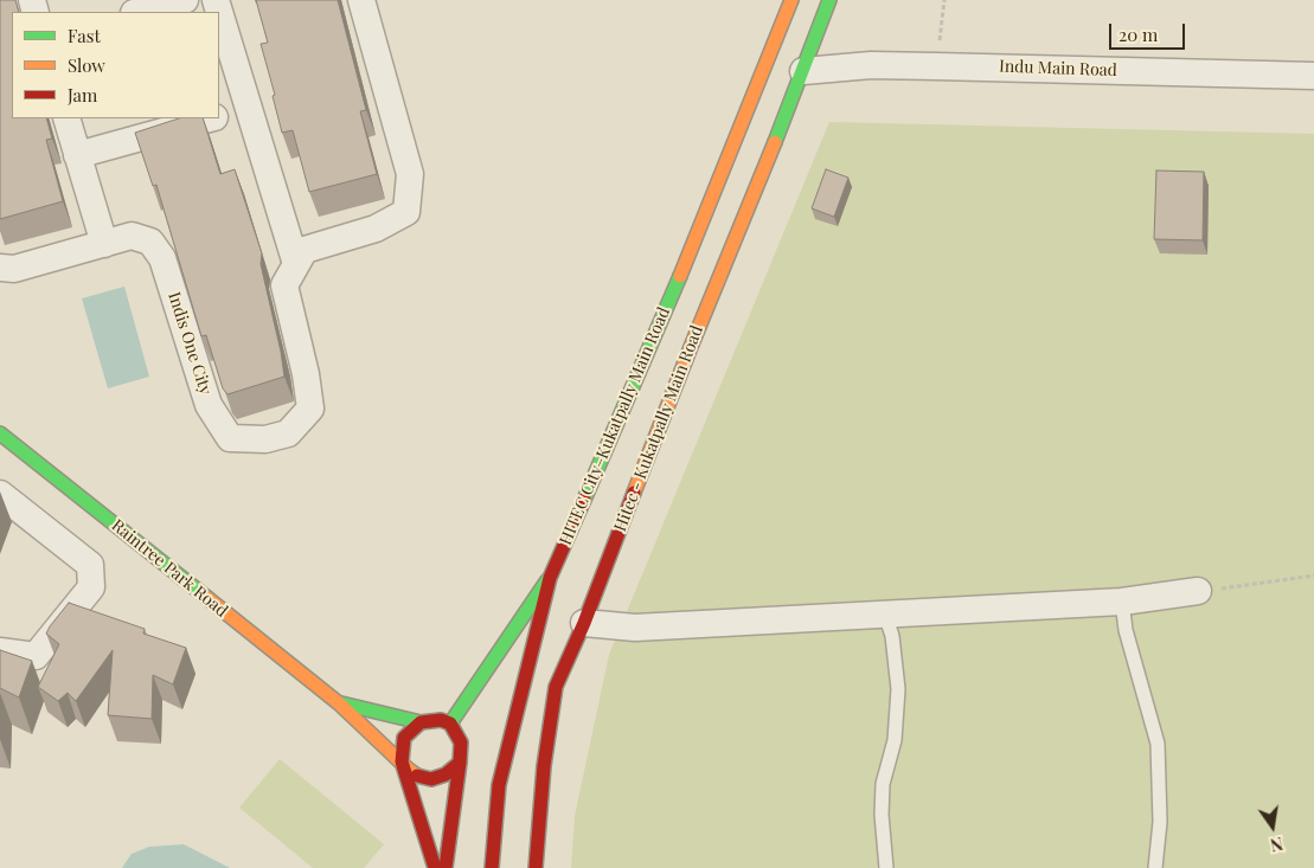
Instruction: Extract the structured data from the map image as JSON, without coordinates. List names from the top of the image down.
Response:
{
  "streets": {
    "main road": ["HITEC City–Kukatpally Main Road", "Hitec - Kukatpally Main Road", "Raintree Park Road"],
    "street": ["Indu Main Road", "Indis One City"]
  },
  "crossings": [
    ["Indu Main Road", "Hitec - Kukatpally Main Road"]
  ],
  "legend": ["Fast", "Slow", "Jam"],
  "scale_bar": "20 m",
  "north": "bottom"
}
